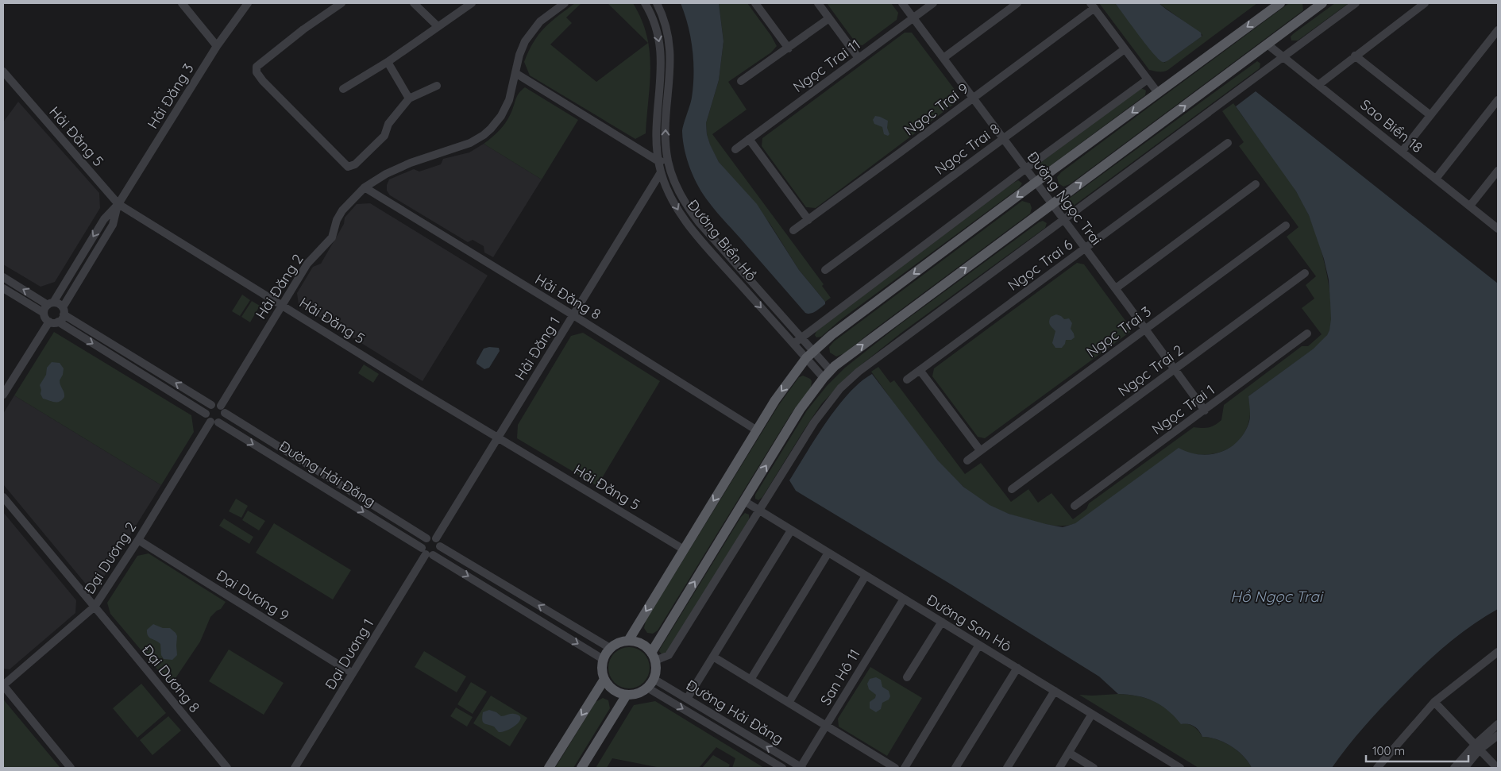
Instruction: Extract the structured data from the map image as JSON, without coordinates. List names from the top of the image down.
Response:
{
  "streets": {
    "street": [
      "Ngọc Trai 11",
      "Hải Đăng 3",
      "Ngọc Trai 9",
      "Sao Biển 18",
      "Hải Đăng 5",
      "Ngọc Trai 8",
      "Đường Ngọc Trai",
      "Đường Biển Hồ",
      "Ngọc Trai 6",
      "Hải Đăng 2",
      "Hải Đăng 8",
      "Ngọc Trai 3",
      "Hải Đăng 1",
      "Ngọc Trai 2",
      "Ngọc Trai 1",
      "Đường Hải Đăng",
      "Đại Dương 2",
      "Đại Dương 9",
      "Đường San Hô",
      "Đại Dương 1",
      "San Hô 11",
      "Đại Dương 8"
    ]
  },
  "crossings": [
    ["Ngọc Trai 11", "Đường Ngọc Trai"],
    ["Hải Đăng 3", "Hải Đăng 5"],
    ["Ngọc Trai 9", "Đường Ngọc Trai"],
    ["Hải Đăng 5", "Hải Đăng 2"],
    ["Hải Đăng 5", "Hải Đăng 1"],
    ["Ngọc Trai 8", "Đường Ngọc Trai"],
    ["Đường Ngọc Trai", "Ngọc Trai 6"],
    ["Đường Ngọc Trai", "Ngọc Trai 3"],
    ["Đường Ngọc Trai", "Ngọc Trai 2"],
    ["Đường Ngọc Trai", "Ngọc Trai 1"],
    ["Đường Biển Hồ", "Hải Đăng 1"],
    ["Hải Đăng 2", "Hải Đăng 8"],
    ["Hải Đăng 2", "Đường Hải Đăng"],
    ["Hải Đăng 2", "Đại Dương 2"],
    ["Hải Đăng 8", "Hải Đăng 1"],
    ["Hải Đăng 1", "Đường Hải Đăng"],
    ["Hải Đăng 1", "Đại Dương 1"],
    ["Đường Hải Đăng", "Đại Dương 2"],
    ["Đường Hải Đăng", "Đại Dương 1"],
    ["Đường Hải Đăng", "San Hô 11"],
    ["Đại Dương 2", "Đại Dương 9"],
    ["Đại Dương 2", "Đại Dương 8"],
    ["Đại Dương 9", "Đại Dương 1"],
    ["Đường San Hô", "San Hô 11"]
  ],
  "water": ["Hồ Ngọc Trai"],
  "scale_bar": "100 m"
}
